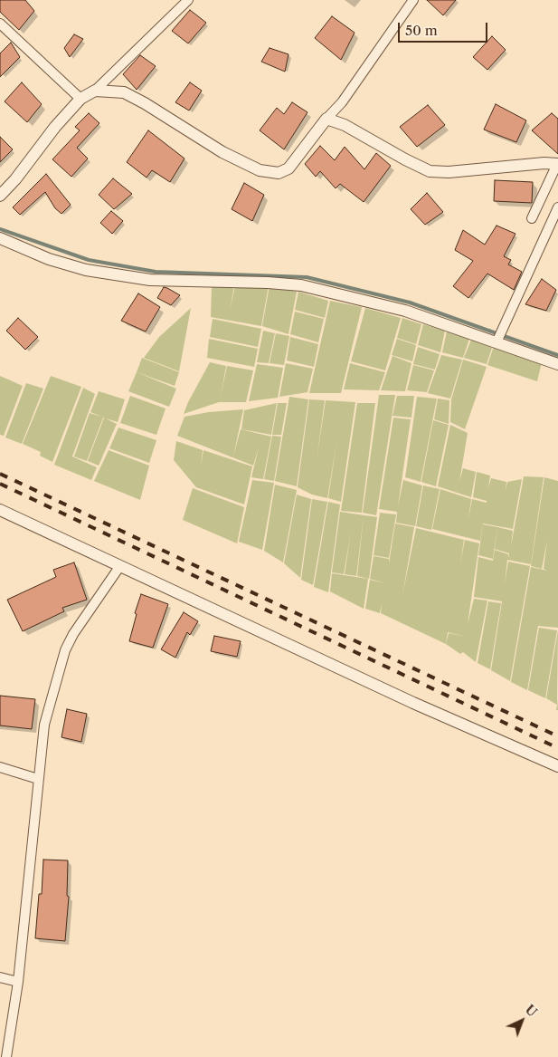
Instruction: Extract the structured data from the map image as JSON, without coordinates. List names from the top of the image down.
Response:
{
  "scale_bar": "50 m",
  "north": "top right"
}
